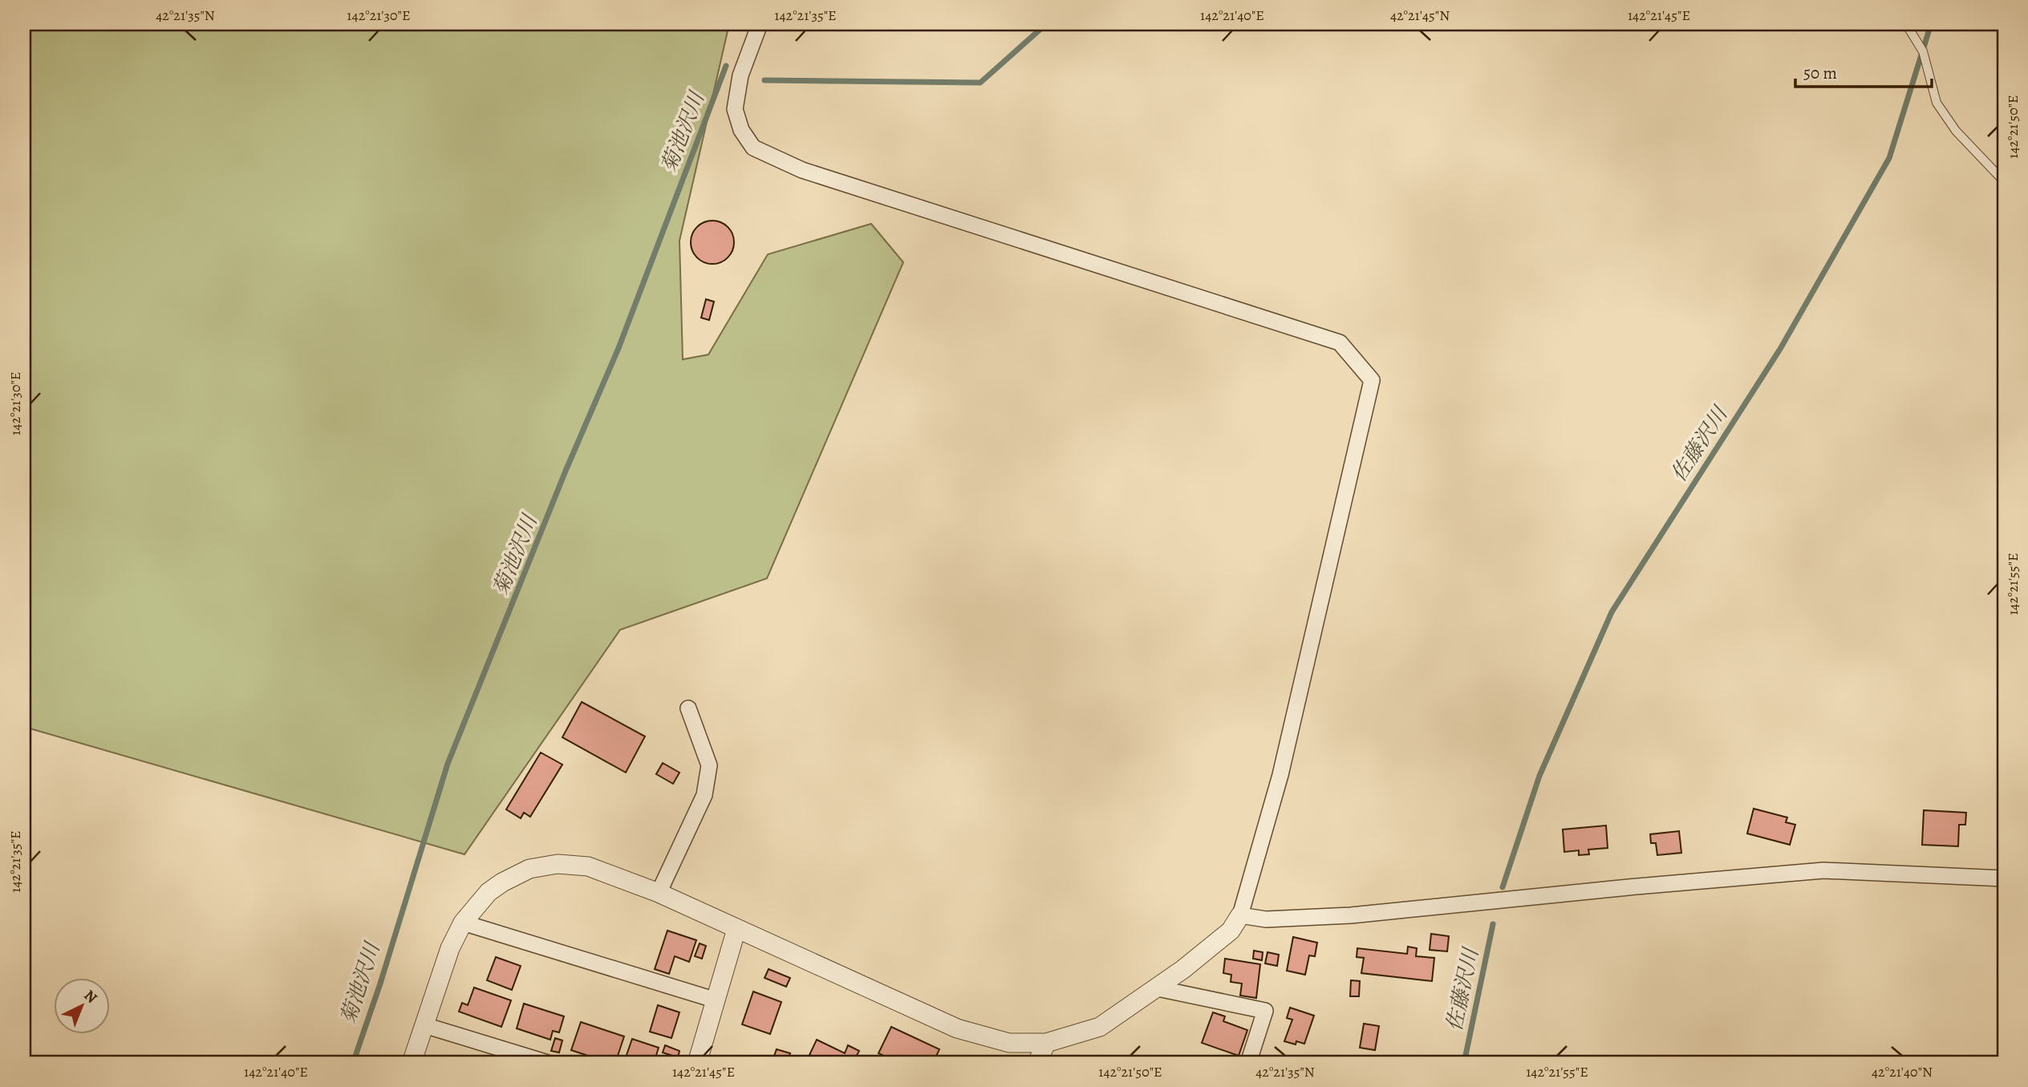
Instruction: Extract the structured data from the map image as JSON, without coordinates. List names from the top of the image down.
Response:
{
  "water": ["菊池沢川", "佐藤沢川"],
  "scale_bar": "50 m",
  "north": "top right",
  "coordinates": [
    "42°21'35\"N",
    "142°21'30\"E",
    "142°21'35\"E",
    "142°21'40\"E",
    "42°21'45\"N",
    "142°21'45\"E",
    "142°21'50\"E",
    "142°21'55\"E",
    "42°21'40\"N"
  ]
}
